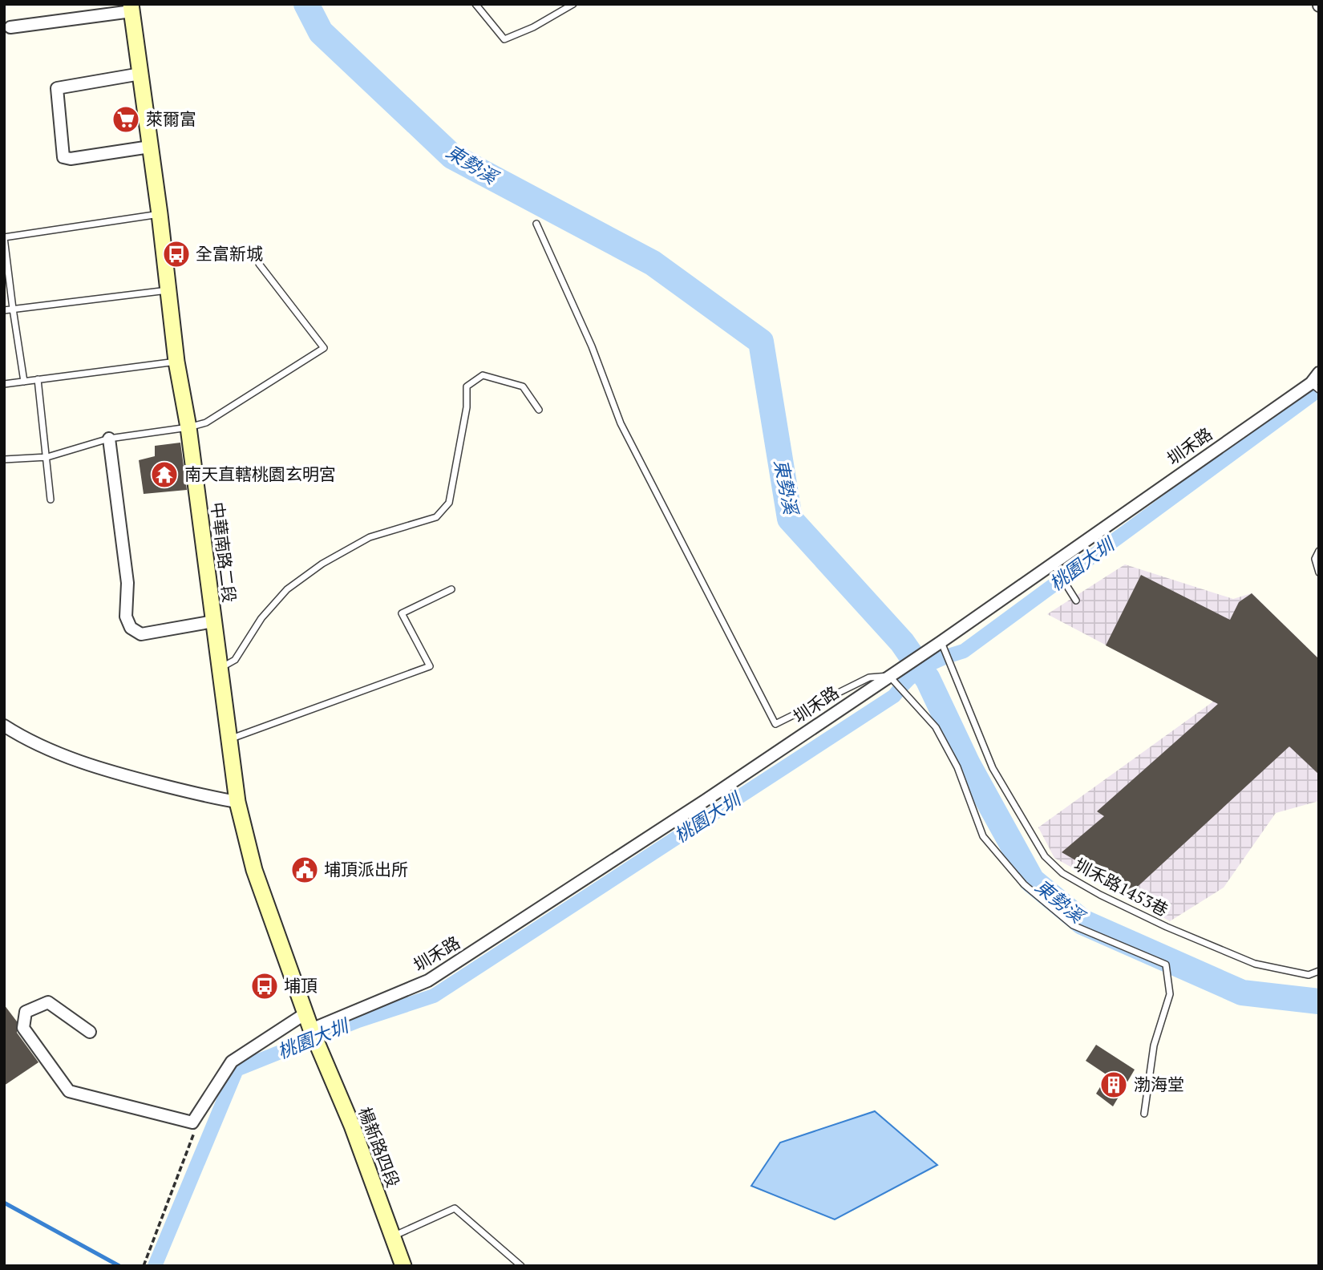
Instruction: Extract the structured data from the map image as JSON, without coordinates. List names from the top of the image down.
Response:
{
  "streets": {
    "main road": ["中華南路二段", "楊新路四段"],
    "street": ["圳禾路"],
    "lane": ["圳禾路1453巷"]
  },
  "crossings": [
    ["圳禾路", "中華南路二段"],
    ["圳禾路", "圳禾路1453巷"],
    ["圳禾路", "楊新路四段"],
    ["中華南路二段", "楊新路四段"]
  ],
  "water": ["東勢溪", "桃園大圳"],
  "places": {
    "supermarket": ["萊爾富"],
    "bus stop": ["全富新城", "埔頂"],
    "temple": ["南天直轄桃園玄明宮"],
    "public building": ["埔頂派出所"],
    "building": ["渤海堂"]
  }
}
